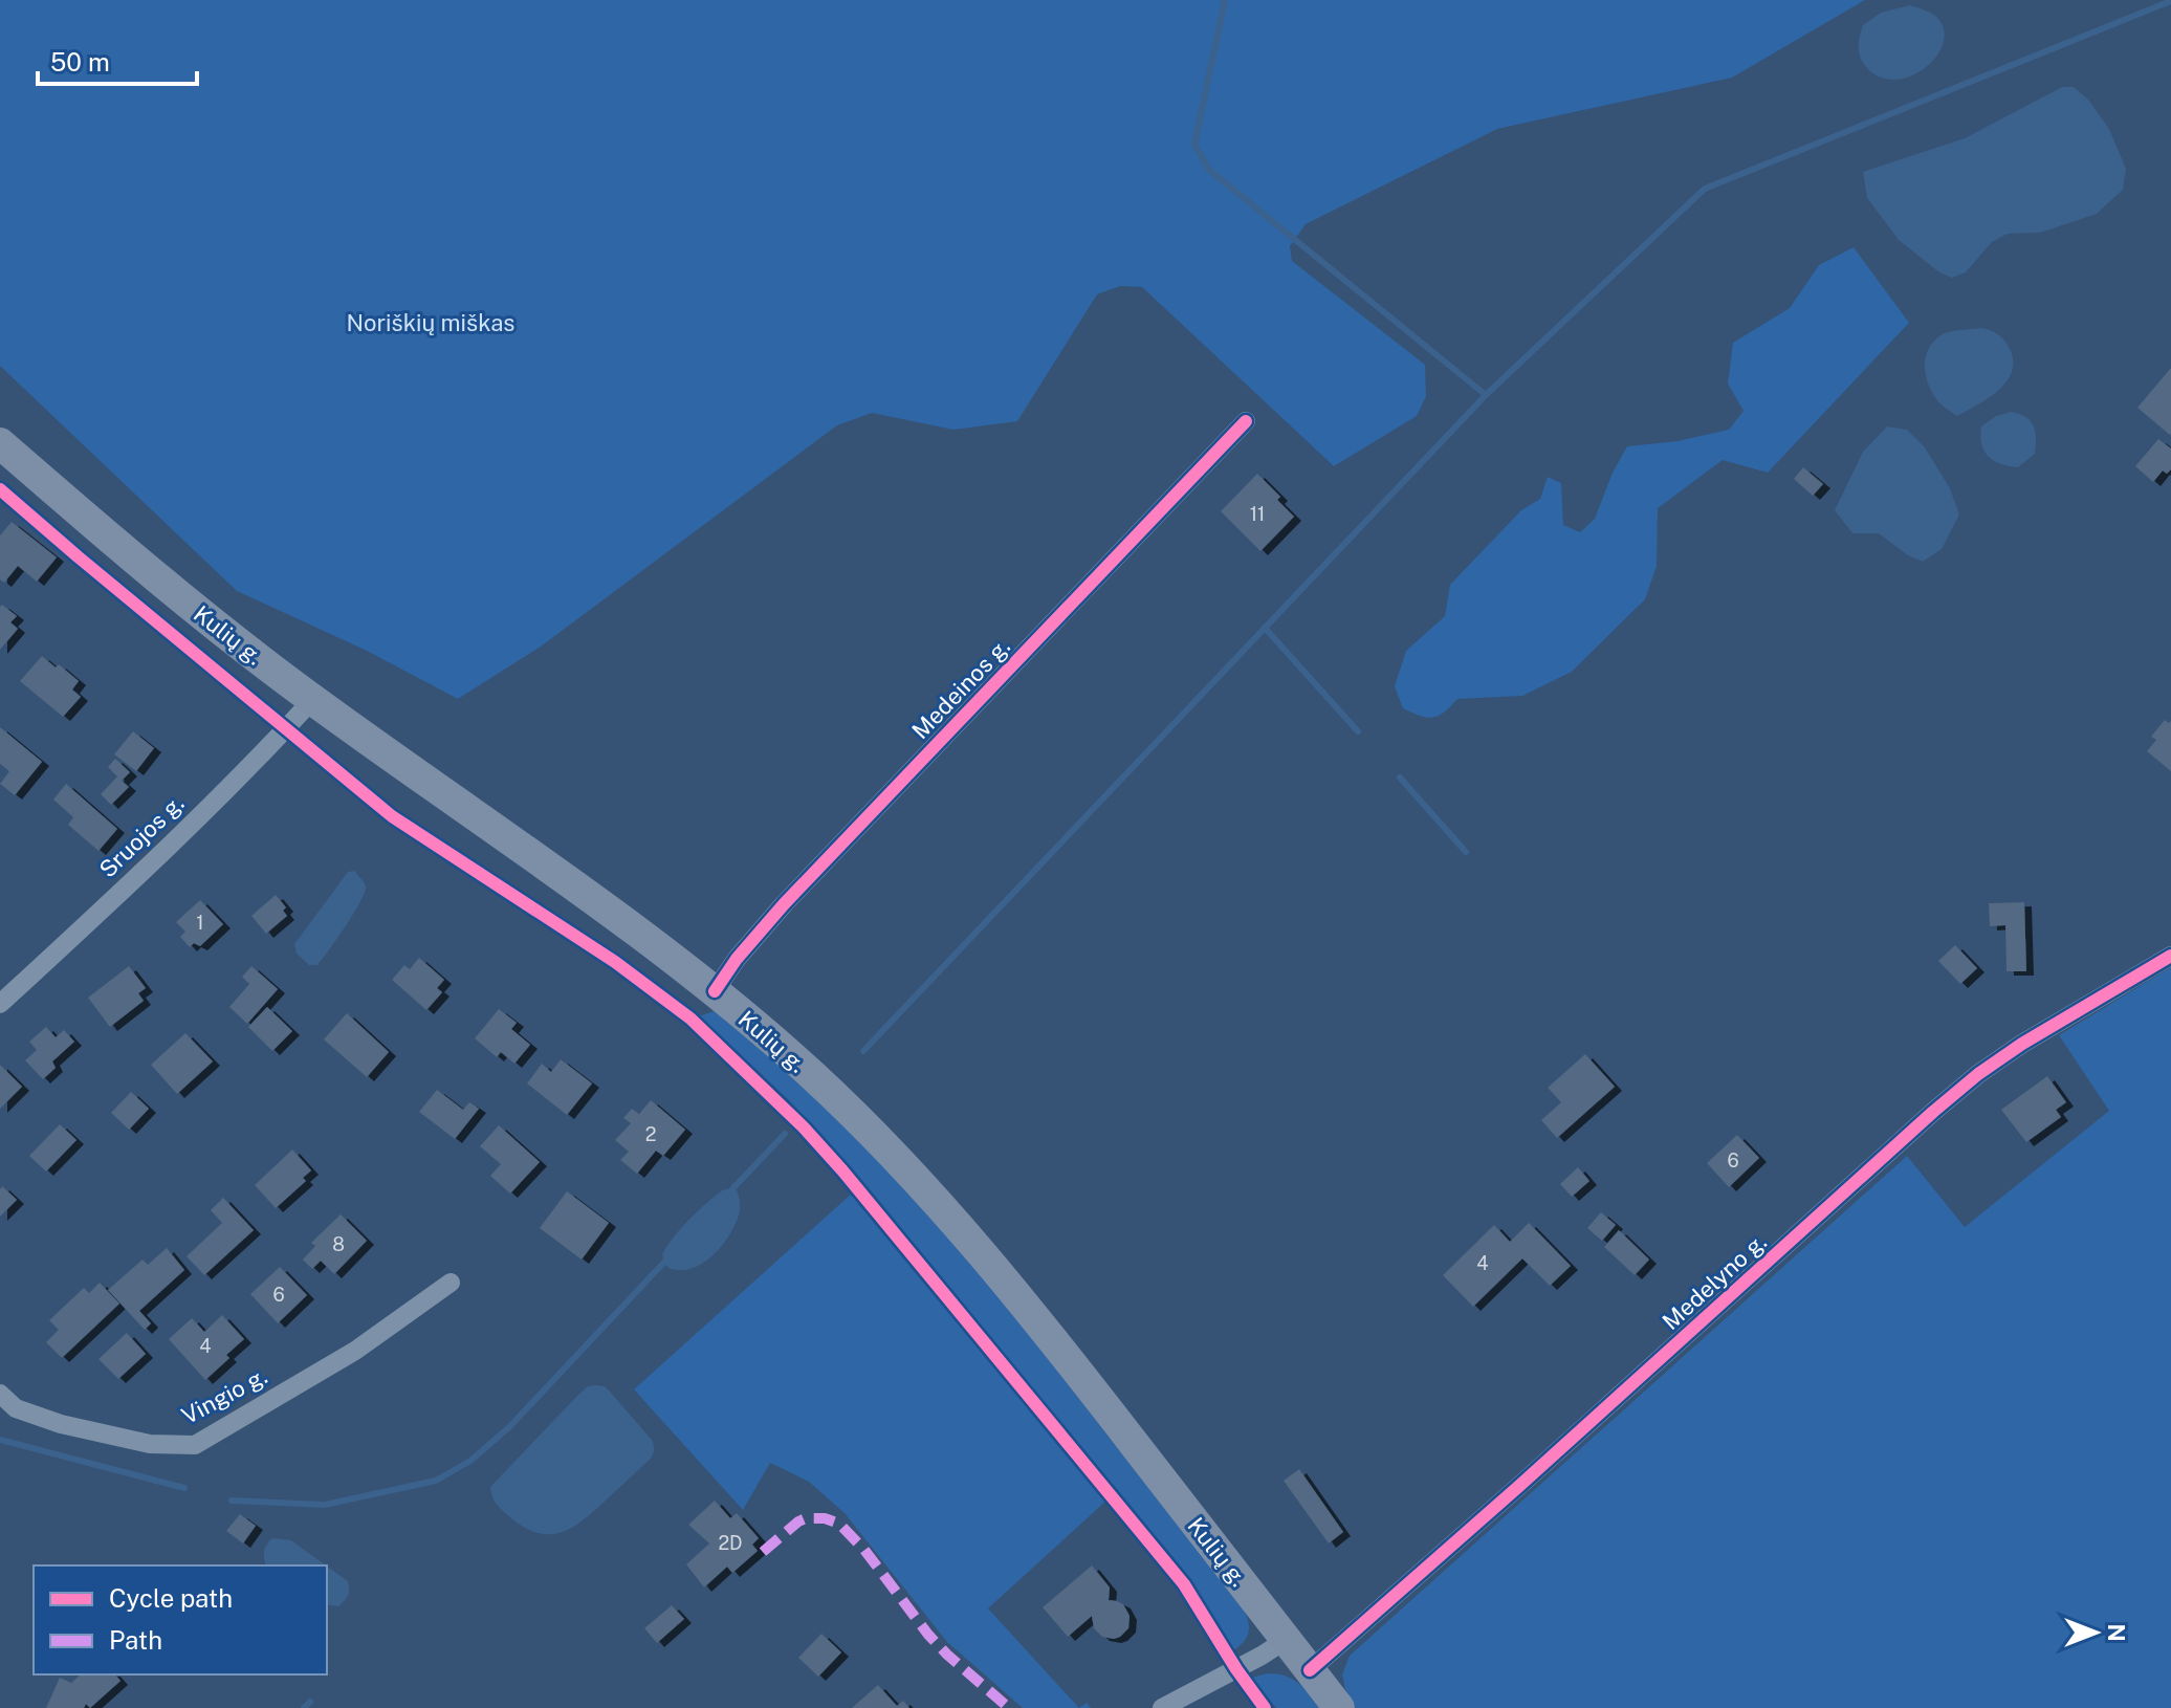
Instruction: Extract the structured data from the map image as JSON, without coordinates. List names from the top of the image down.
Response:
{
  "streets": {
    "main road": ["Kulių g."],
    "street": [
      "Medeinos g.",
      "Sruojos g.",
      "Medelyno g.",
      "Vingio g."
    ]
  },
  "crossings": [
    ["Kulių g.", "Medeinos g."],
    ["Kulių g.", "Sruojos g."],
    ["Kulių g.", "Medelyno g."]
  ],
  "parks": ["Noriškių miškas"],
  "house_numbers": [
    "11",
    "1",
    "2",
    "6",
    "8",
    "4",
    "6",
    "4",
    "2D"
  ],
  "legend": ["Cycle path", "Path"],
  "scale_bar": "50 m",
  "north": "right"
}
